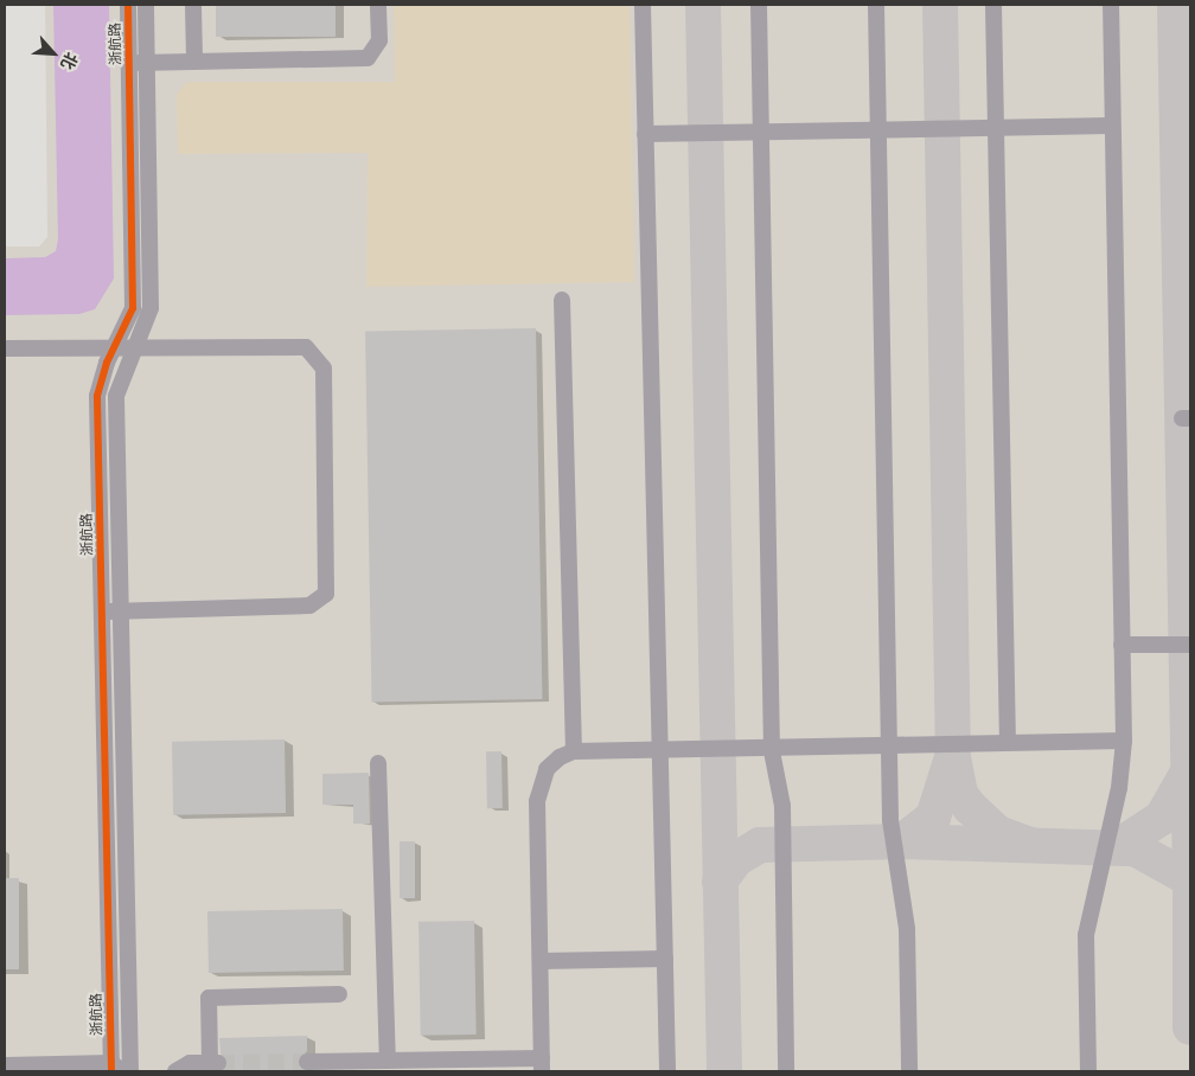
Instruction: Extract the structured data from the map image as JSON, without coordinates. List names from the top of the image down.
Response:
{
  "streets": {
    "street": ["浙航路"]
  },
  "north": "bottom right"
}
